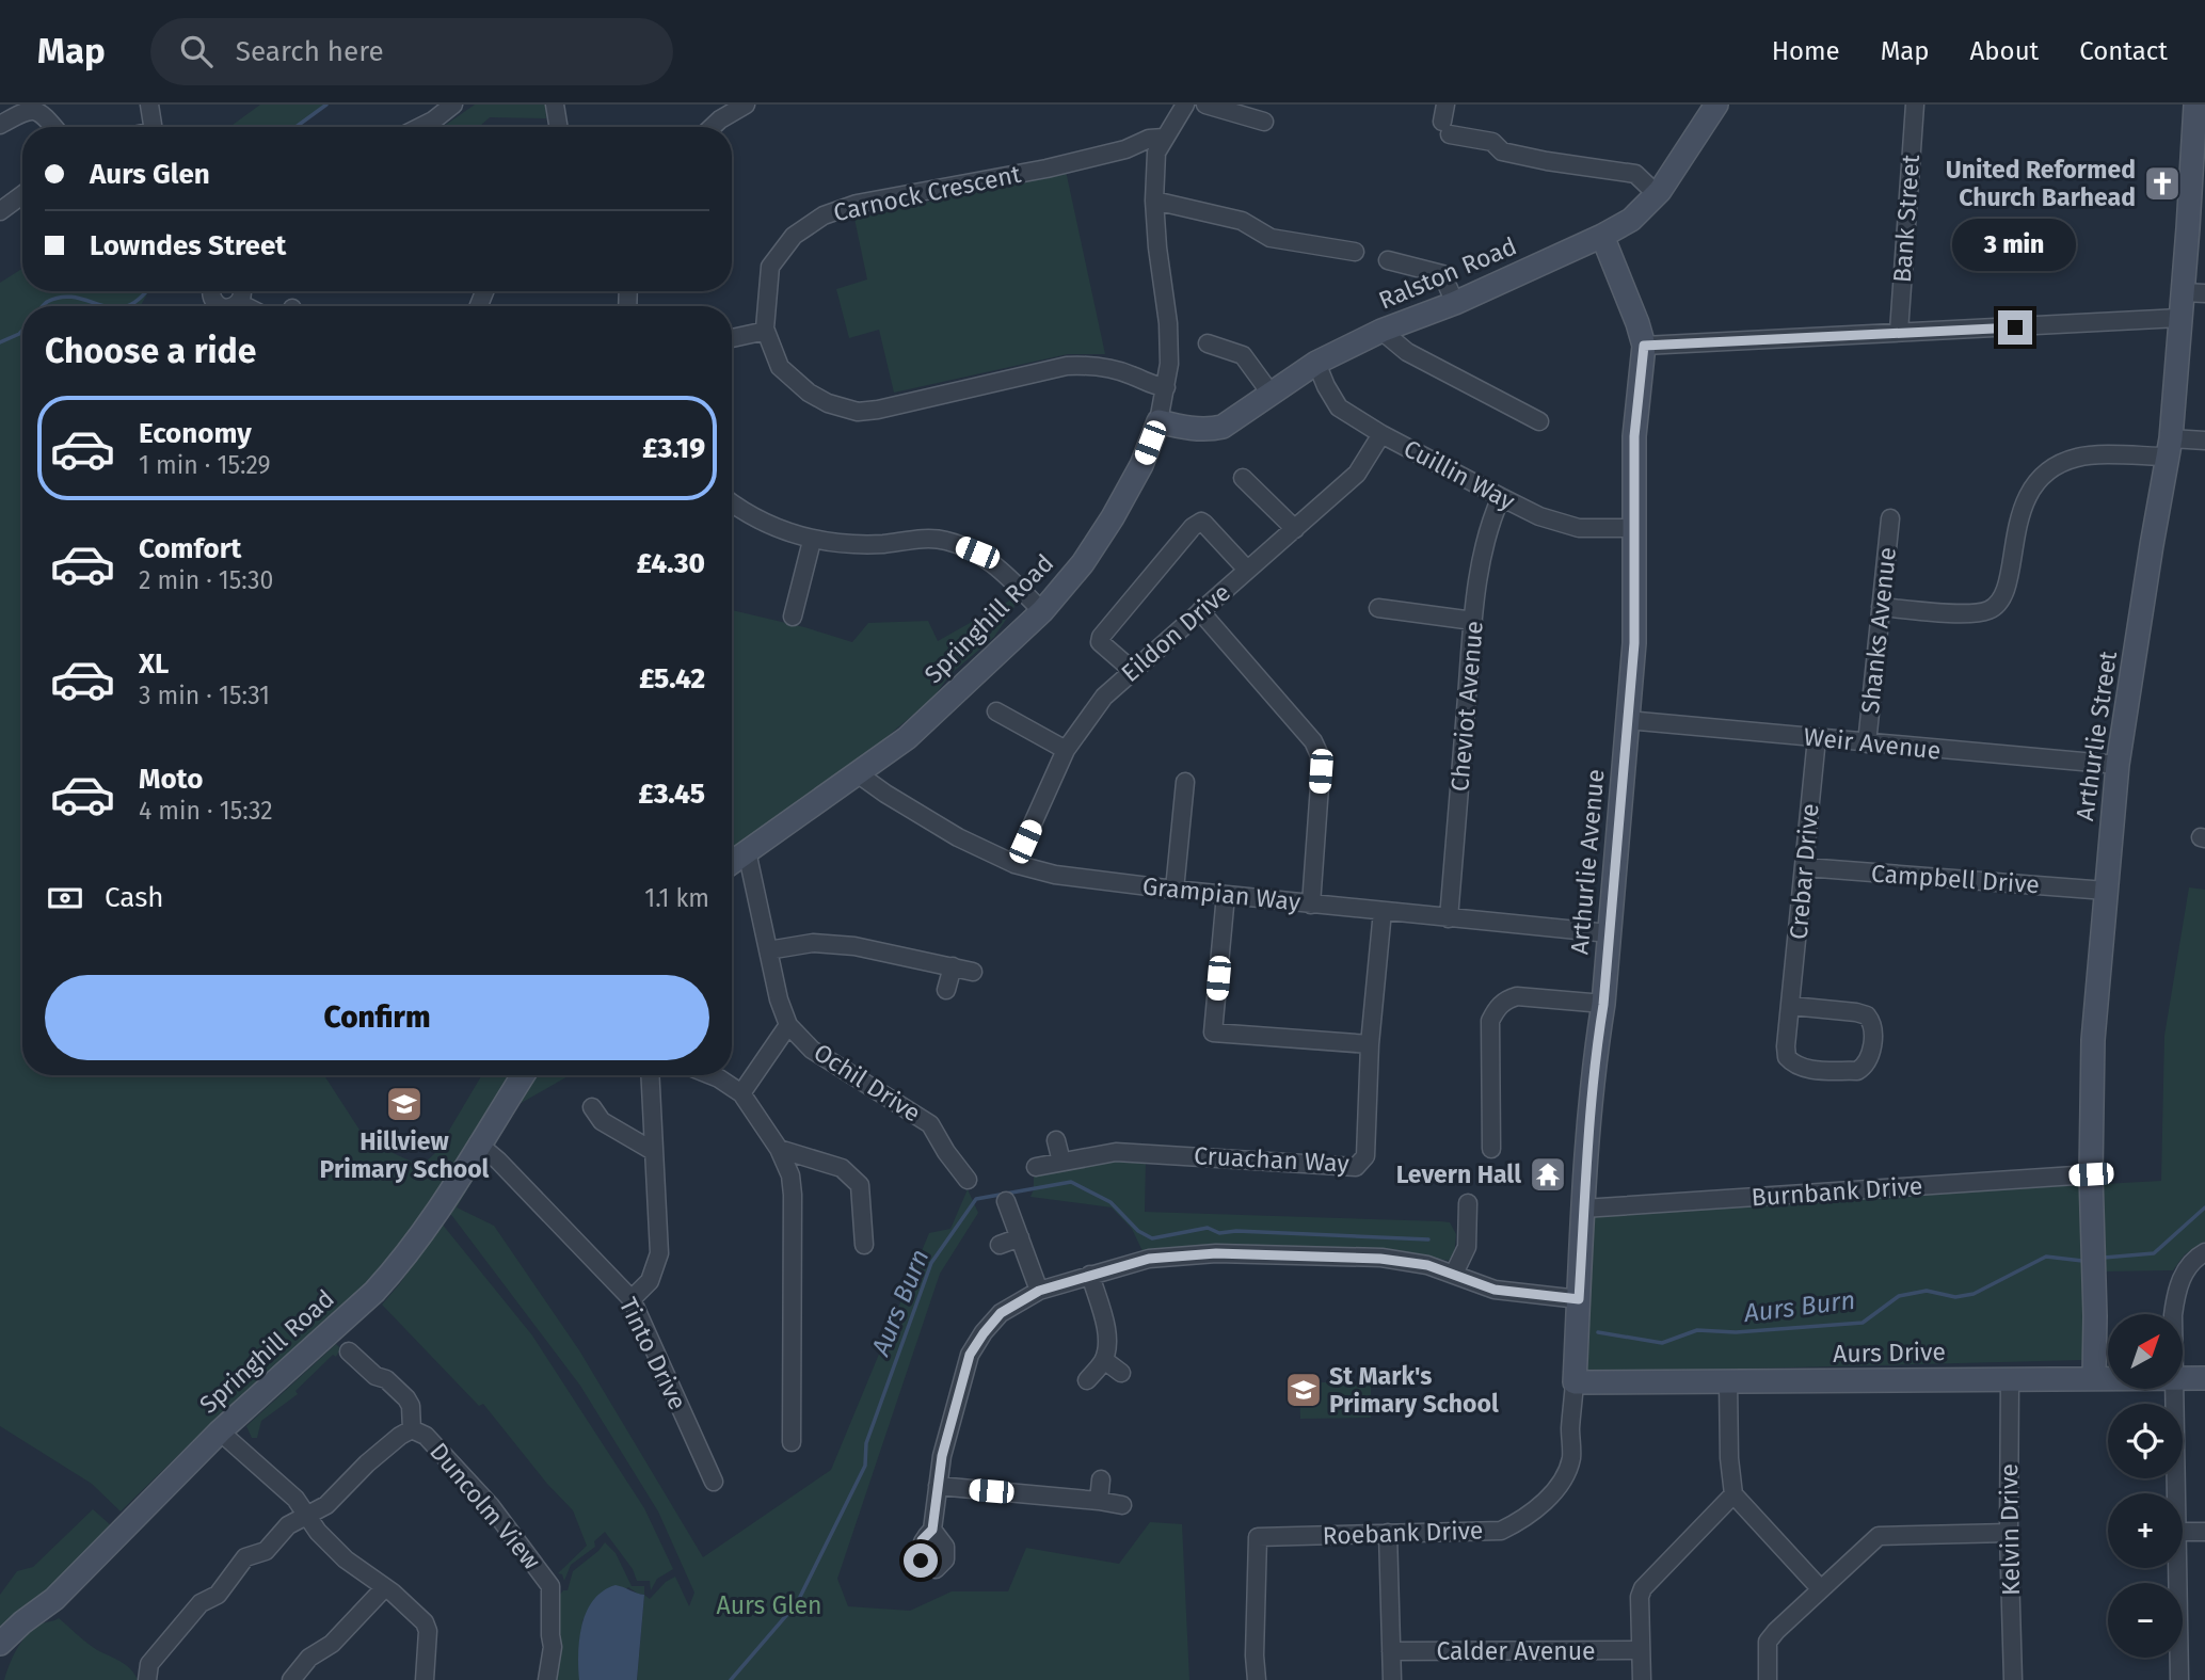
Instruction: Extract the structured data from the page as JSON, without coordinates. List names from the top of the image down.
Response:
{
  "streets": {
    "street": [
      "Carnock Crescent",
      "Bank Street",
      "Ralston Road",
      "Cuillin Way",
      "Springhill Road",
      "Shanks Avenue",
      "Eildon Drive",
      "Cheviot Avenue",
      "Arthurlie Street",
      "Weir Avenue",
      "Arthurlie Avenue",
      "Crebar Drive",
      "Campbell Drive",
      "Grampian Way",
      "Ochil Drive",
      "Cruachan Way",
      "Burnbank Drive",
      "Aurs Drive",
      "Tinto Drive",
      "Duncolm View",
      "Kelvin Drive",
      "Roebank Drive",
      "Calder Avenue"
    ]
  },
  "crossings": [
    ["Carnock Crescent", "Springhill Road"],
    ["Ralston Road", "Cuillin Way"],
    ["Ralston Road", "Springhill Road"],
    ["Cuillin Way", "Eildon Drive"],
    ["Cuillin Way", "Cheviot Avenue"],
    ["Cuillin Way", "Arthurlie Avenue"],
    ["Springhill Road", "Grampian Way"],
    ["Springhill Road", "Ochil Drive"],
    ["Springhill Road", "Tinto Drive"],
    ["Shanks Avenue", "Weir Avenue"],
    ["Eildon Drive", "Grampian Way"],
    ["Cheviot Avenue", "Grampian Way"],
    ["Arthurlie Street", "Weir Avenue"],
    ["Arthurlie Street", "Campbell Drive"],
    ["Arthurlie Street", "Burnbank Drive"],
    ["Arthurlie Street", "Aurs Drive"],
    ["Weir Avenue", "Arthurlie Avenue"],
    ["Weir Avenue", "Crebar Drive"],
    ["Arthurlie Avenue", "Grampian Way"],
    ["Arthurlie Avenue", "Burnbank Drive"],
    ["Arthurlie Avenue", "Aurs Drive"],
    ["Arthurlie Avenue", "Roebank Drive"],
    ["Crebar Drive", "Campbell Drive"],
    ["Aurs Drive", "Kelvin Drive"],
    ["Aurs Drive", "Roebank Drive"]
  ],
  "water": ["Aurs Burn"],
  "parks": ["Aurs Glen"],
  "places": {
    "church": ["United Reformed Church Barhead"],
    "school or university": ["Hillview Primary School", "St Mark's Primary School"],
    "temple": ["Levern Hall"]
  },
  "north": "top right",
  "page": {
    "header": "Map",
    "search": "Search here",
    "nav": [
      "Home",
      "Map",
      "About",
      "Contact"
    ],
    "banner": ["Aurs Glen", "Lowndes Street"],
    "bubble": "3 min",
    "heading": "Choose a ride",
    "list": [
      {
        "name": "Economy",
        "note": "1 min · 15:29",
        "value": "£3.19"
      },
      {
        "name": "Comfort",
        "note": "2 min · 15:30",
        "value": "£4.30"
      },
      {
        "name": "XL",
        "note": "3 min · 15:31",
        "value": "£5.42"
      },
      {
        "name": "Moto",
        "note": "4 min · 15:32",
        "value": "£3.45"
      }
    ],
    "pay": ["Cash", "1.1 km"],
    "buttons": "Confirm",
    "map_buttons": ["+", "−"]
  }
}
